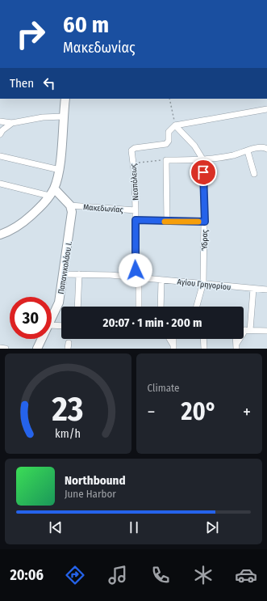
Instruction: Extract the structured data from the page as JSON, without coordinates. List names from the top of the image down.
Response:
{
  "streets": {
    "street": [
      "Νεαπόλεως",
      "Μακεδωνίας",
      "Ύδρας",
      "Παπανικολάου Ι.",
      "Αγίου Γρηγορίου"
    ]
  },
  "crossings": [
    ["Νεαπόλεως", "Μακεδωνίας"],
    ["Μακεδωνίας", "Παπανικολάου Ι."],
    ["Ύδρας", "Αγίου Γρηγορίου"],
    ["Παπανικολάου Ι.", "Αγίου Γρηγορίου"]
  ],
  "page": {
    "turn": ["60 m", "Μακεδωνίας"],
    "then": "Then",
    "limit": "30",
    "trip": "20:07 · 1 min · 200 m",
    "tile": "Climate",
    "heat": ["−", "20°", "+"],
    "song": ["Northbound", "June Harbor"],
    "tabs": "20:06",
    "gauge": ["23", "km/h"]
  }
}
